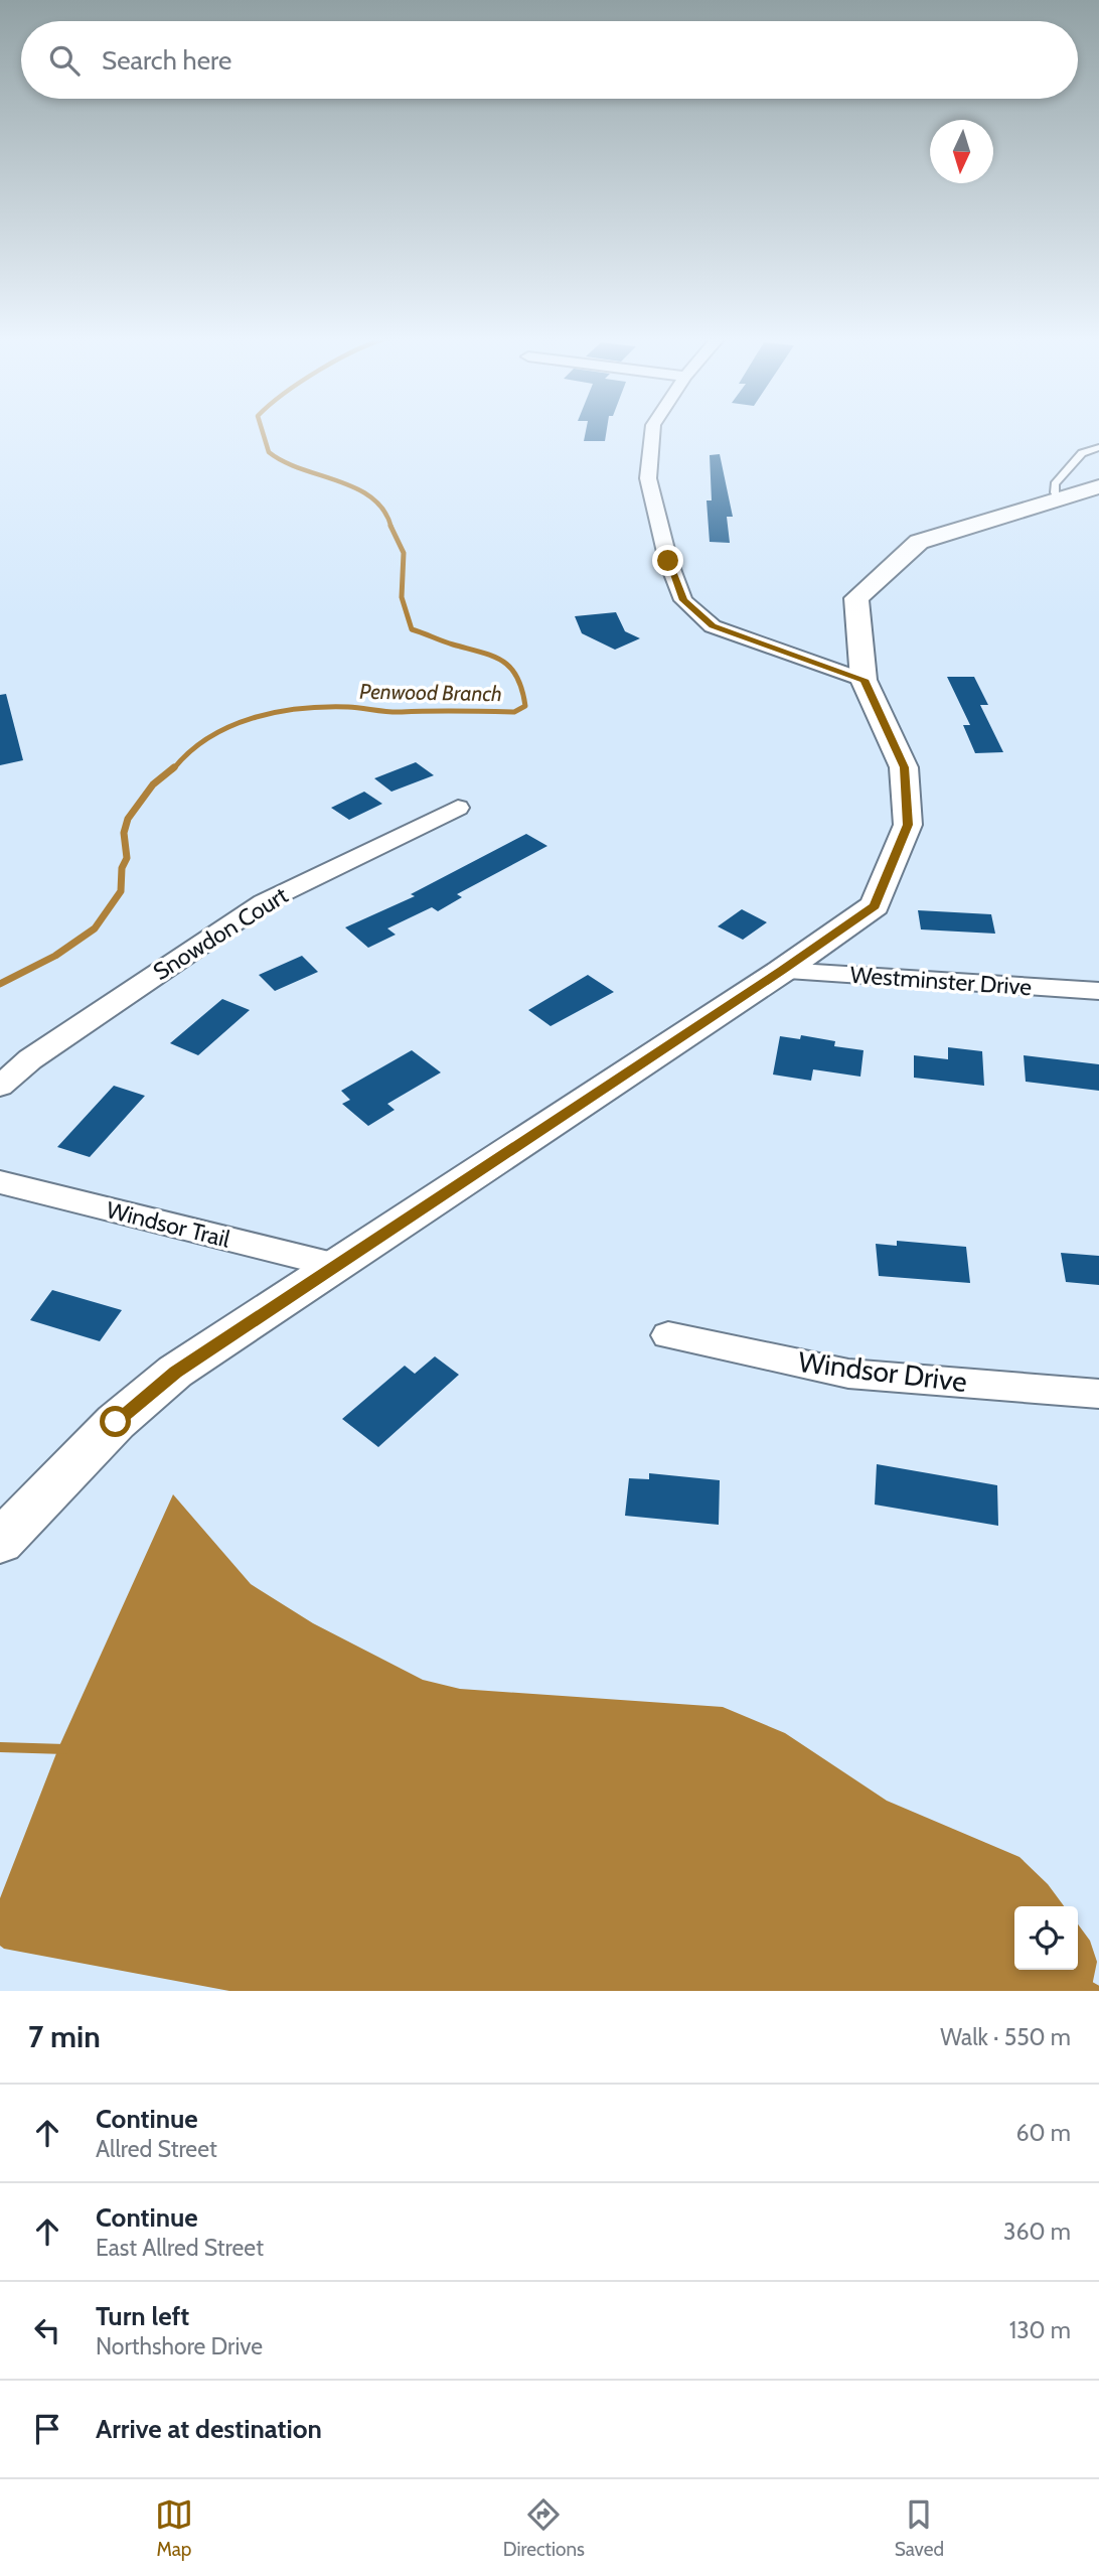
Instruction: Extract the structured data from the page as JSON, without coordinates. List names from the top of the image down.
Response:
{
  "streets": {
    "street": [
      "Snowdon Court",
      "Westminster Drive",
      "Windsor Trail",
      "Windsor Drive"
    ]
  },
  "water": ["Penwood Branch"],
  "north": "bottom",
  "page": {
    "search": "Search here",
    "heading": ["7 min", "Walk · 550 m"],
    "list": [
      ["Continue", "Allred Street", "60 m"],
      ["Continue", "East Allred Street", "360 m"],
      ["Turn left", "Northshore Drive", "130 m"],
      "Arrive at destination"
    ],
    "nav": ["Map", "Directions", "Saved"]
  }
}
